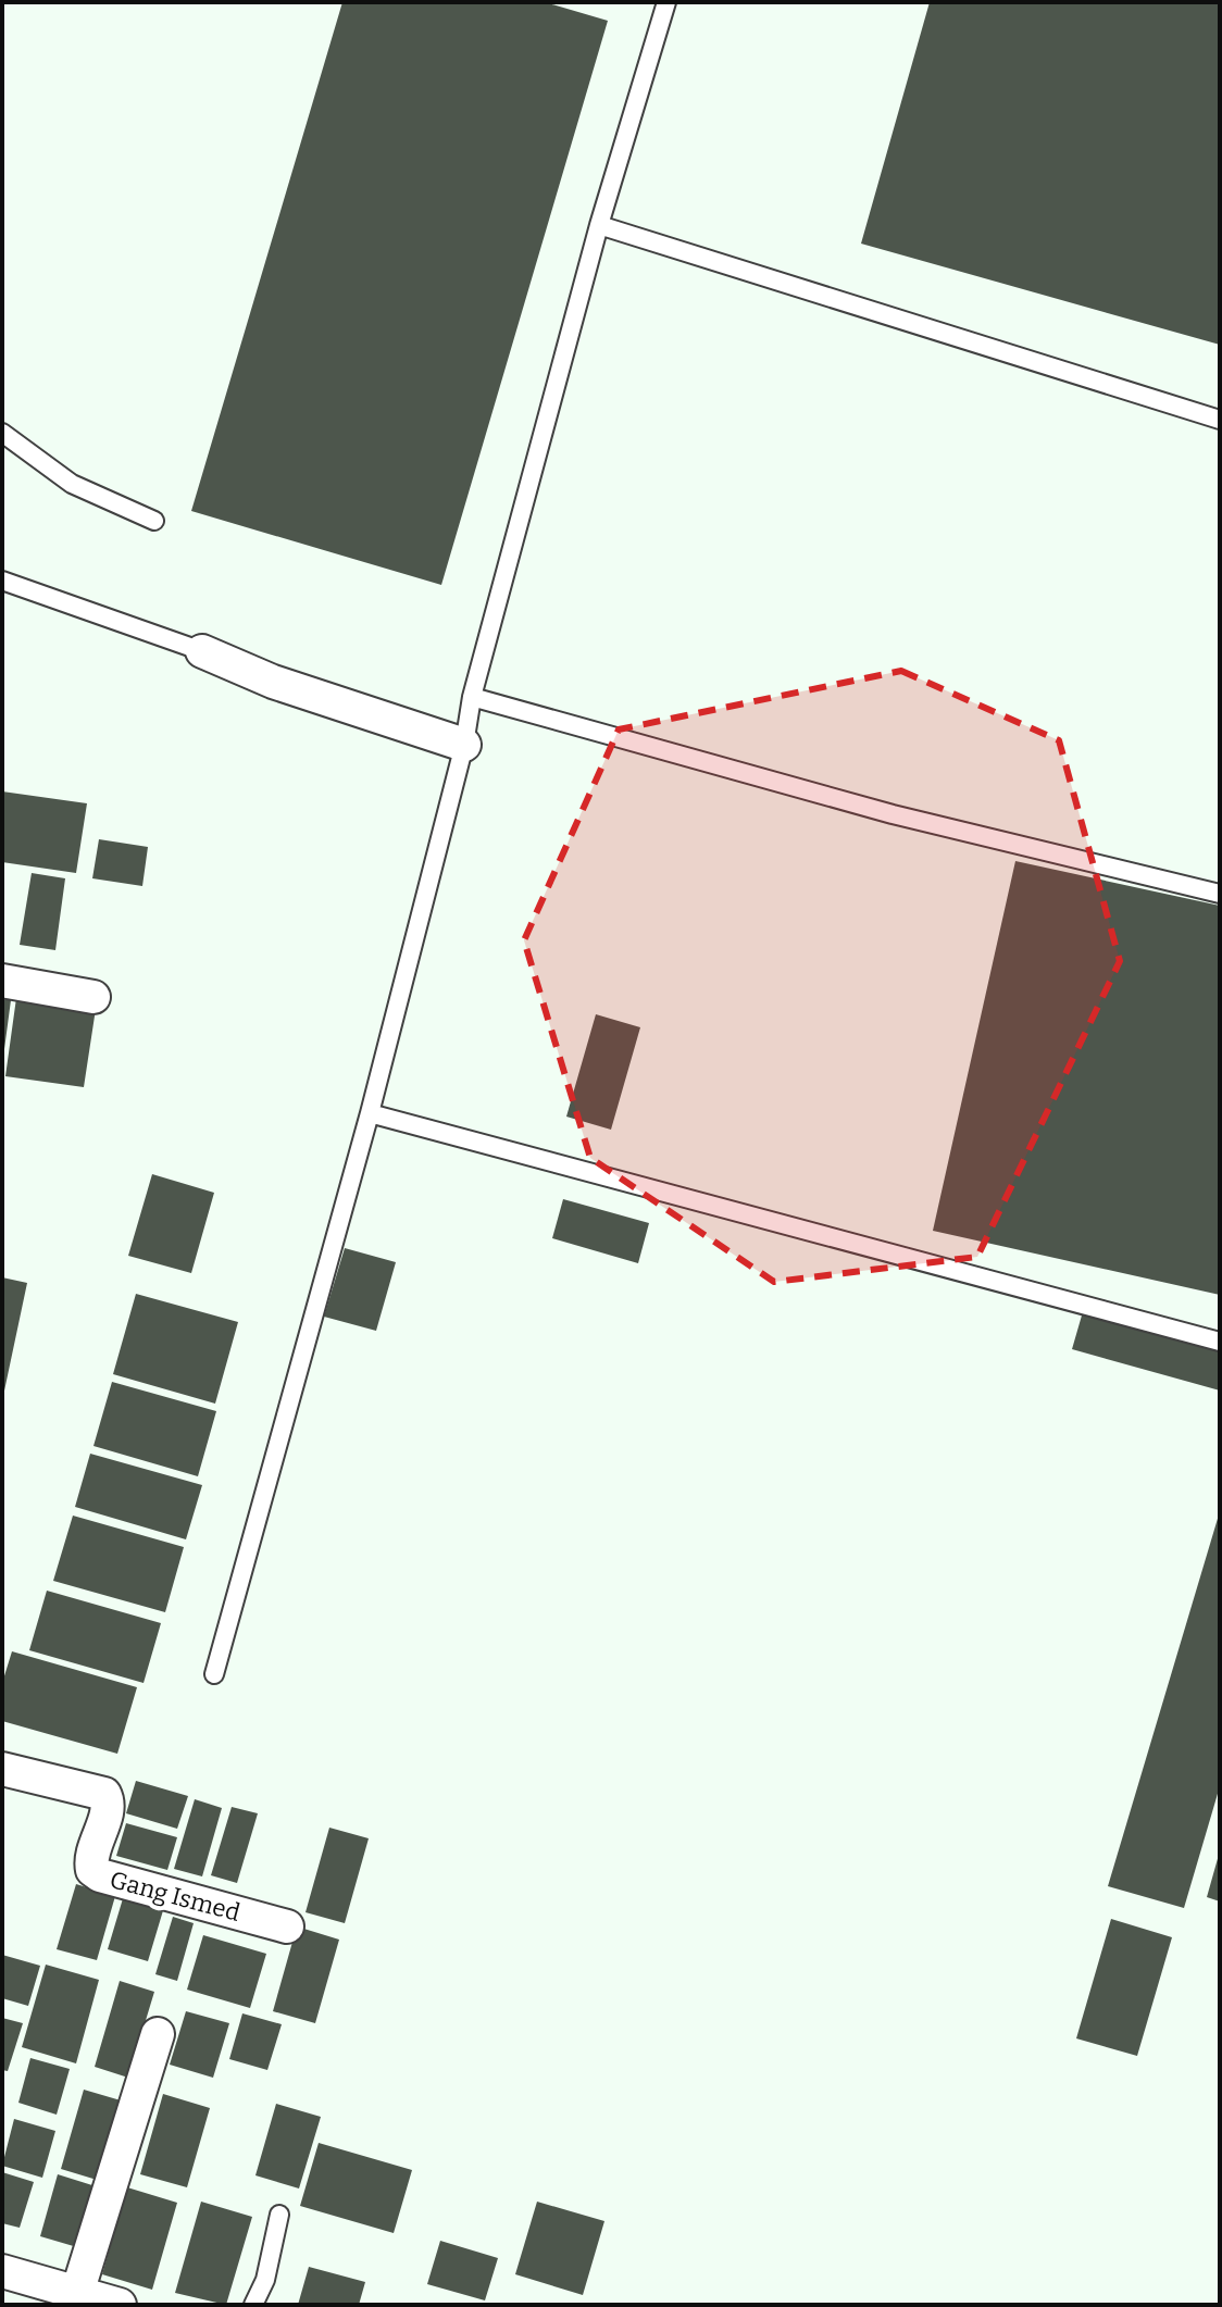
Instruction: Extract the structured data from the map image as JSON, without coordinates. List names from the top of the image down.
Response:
{
  "streets": {
    "street": ["Gang Ismed"]
  }
}
